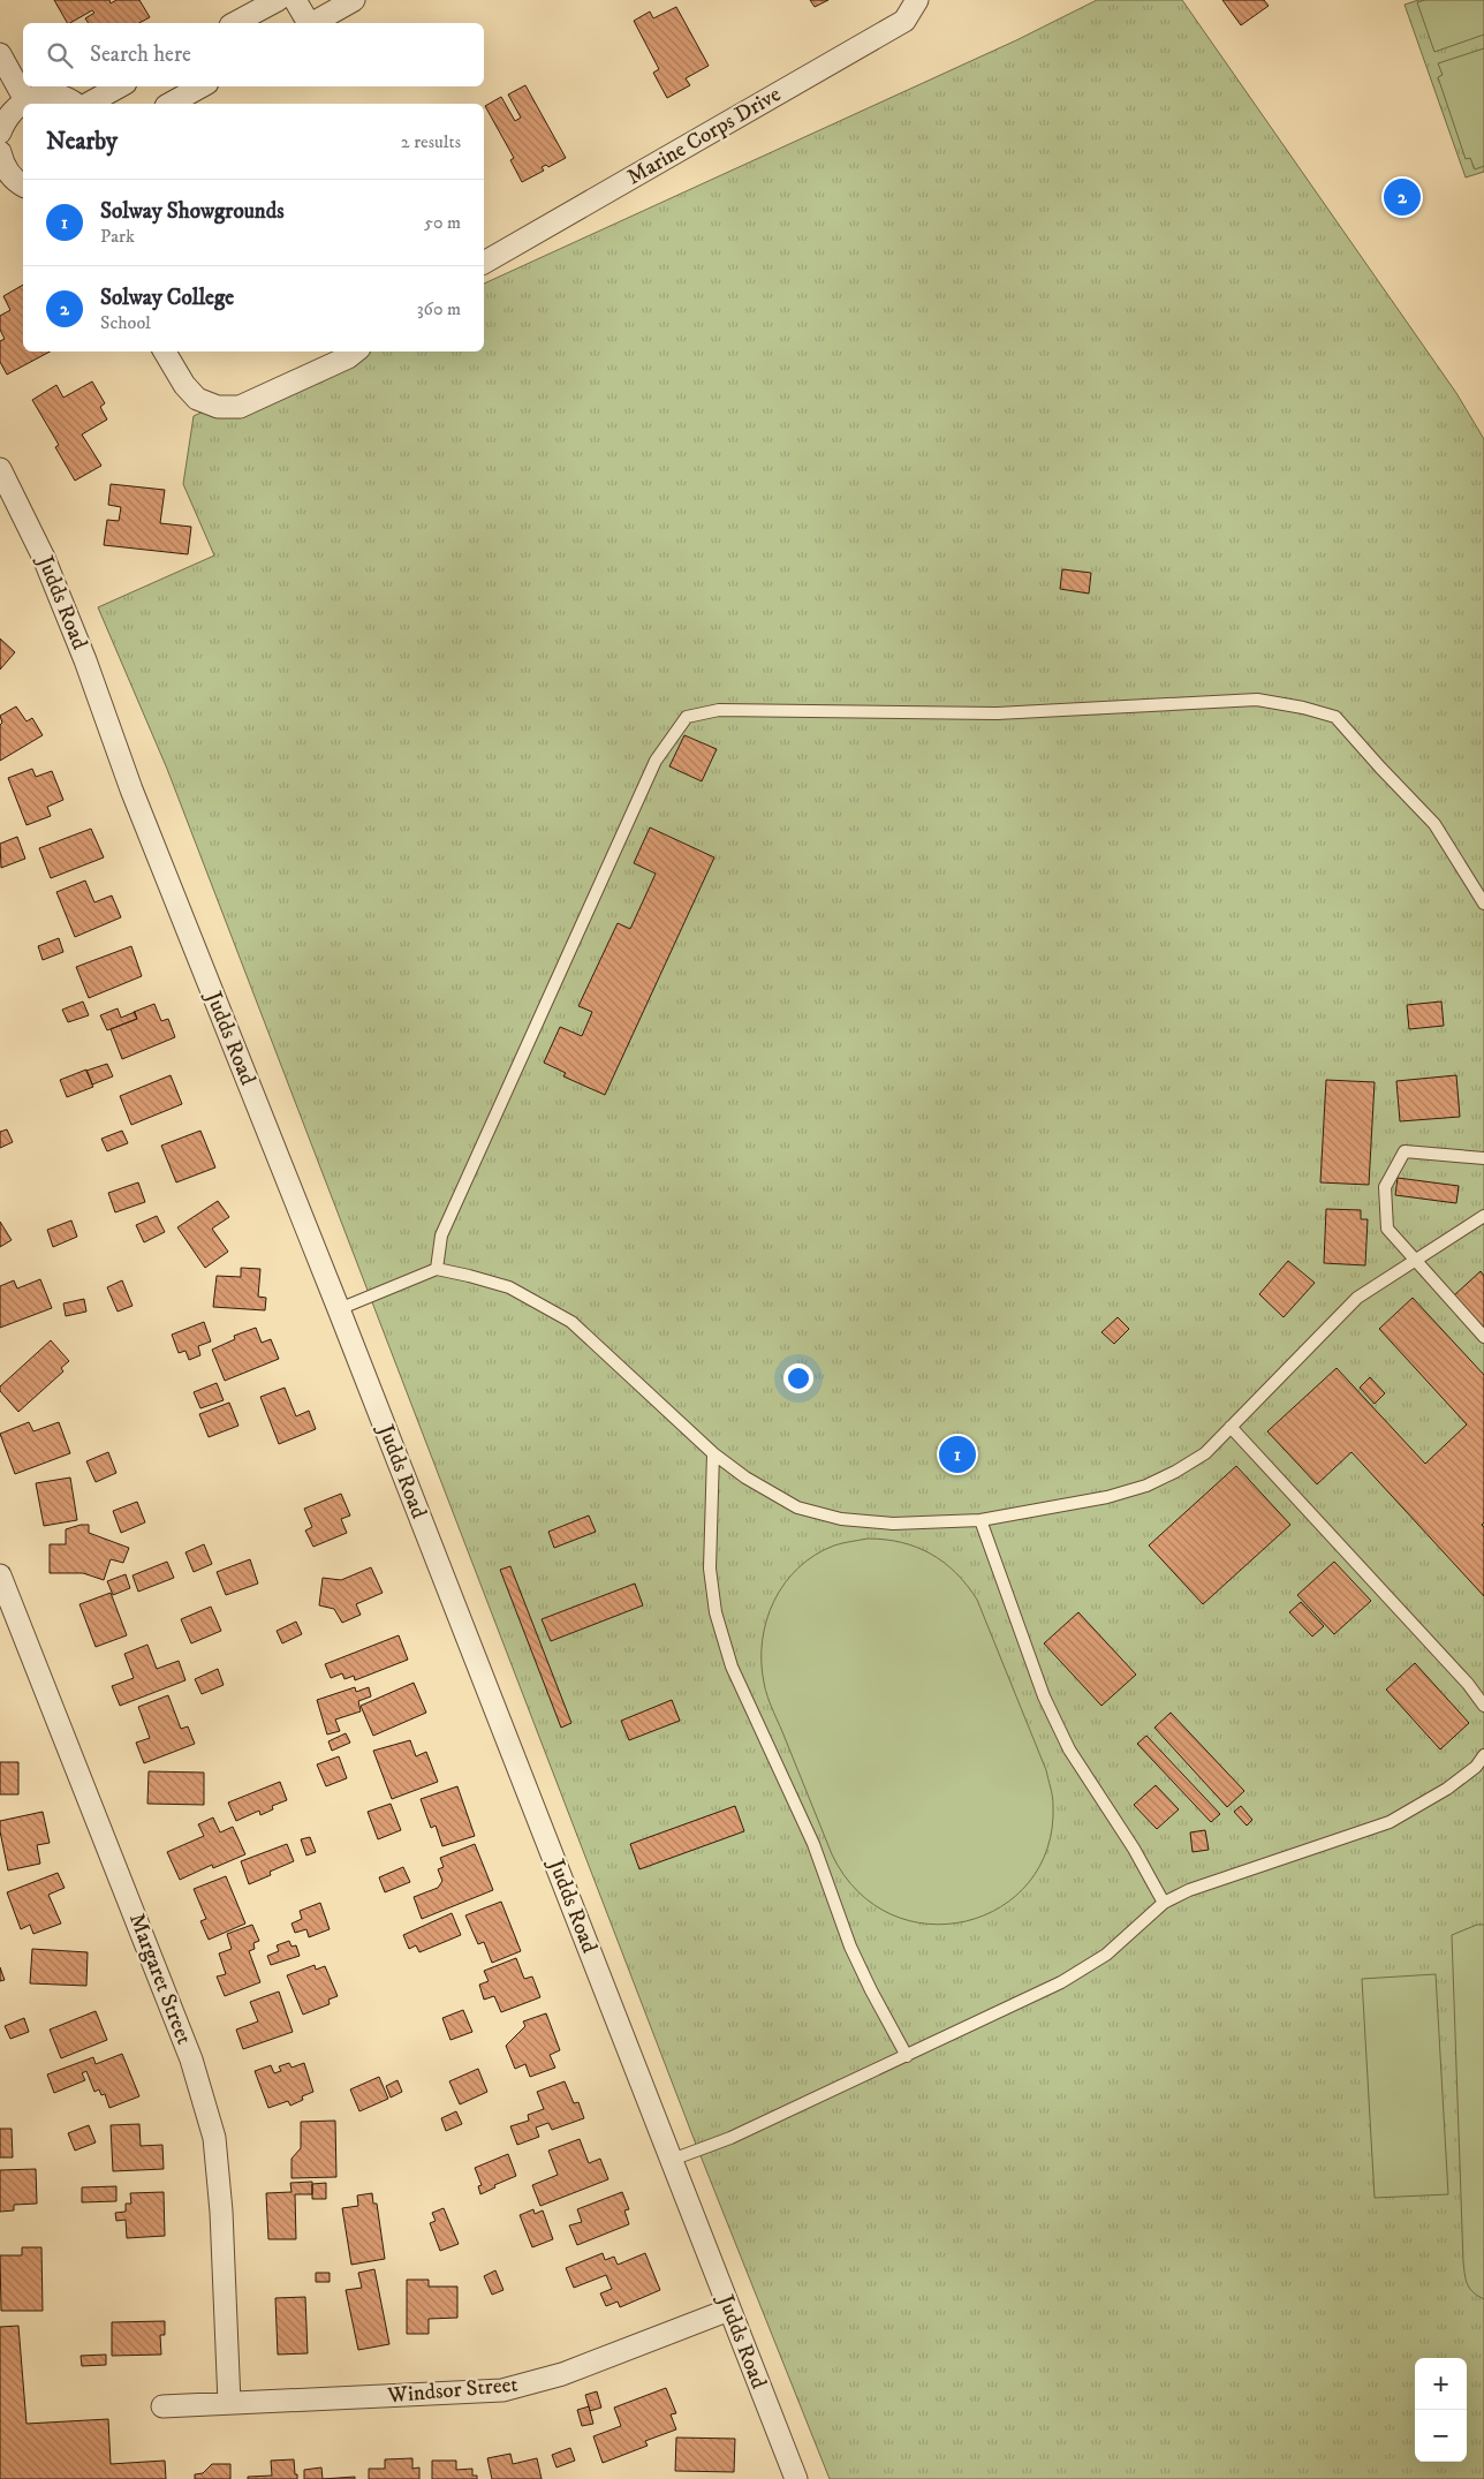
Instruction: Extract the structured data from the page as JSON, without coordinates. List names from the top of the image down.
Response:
{
  "streets": {
    "street": [
      "Marine Corps Drive",
      "Judds Road",
      "Margaret Street",
      "Windsor Street"
    ]
  },
  "crossings": [
    ["Judds Road", "Windsor Street"],
    ["Margaret Street", "Windsor Street"]
  ],
  "page": {
    "search": "Search here",
    "heading": ["Nearby", "2 results"],
    "pins": ["2", "1"],
    "list": [
      {
        "mark": "1",
        "name": "Solway Showgrounds",
        "note": "Park",
        "value": "50 m"
      },
      {
        "mark": "2",
        "name": "Solway College",
        "note": "School",
        "value": "360 m"
      }
    ],
    "map_buttons": ["+", "−"]
  }
}
